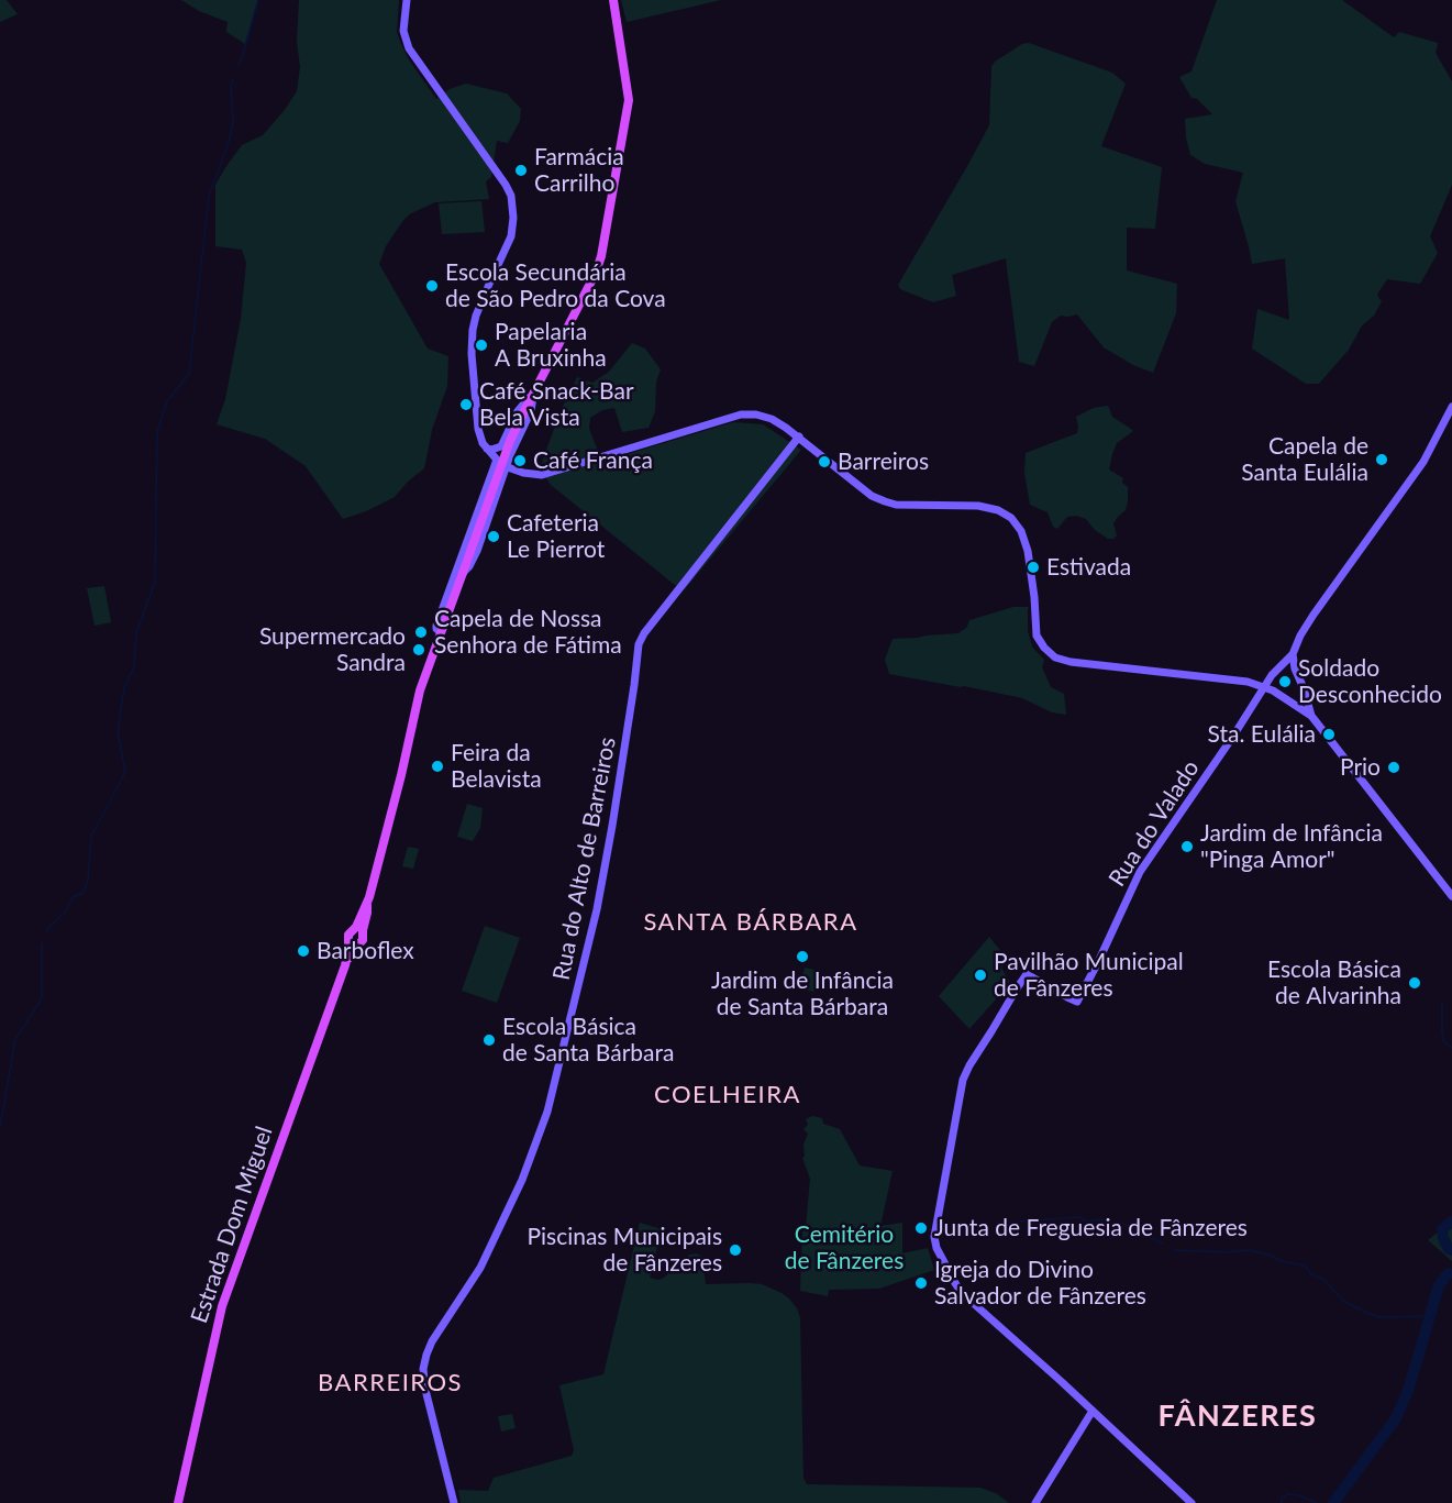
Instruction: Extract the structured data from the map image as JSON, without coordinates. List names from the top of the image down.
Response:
{
  "streets": {
    "main road": ["Estrada Dom Miguel"],
    "street": ["Rua do Valado", "Rua do Alto de Barreiros"]
  },
  "districts": [
    "SANTA BÁRBARA",
    "COELHEIRA",
    "BARREIROS",
    "FÂNZERES"
  ],
  "parks": ["Cemitério de Fânzeres"],
  "places": [
    "Farmácia Carrilho",
    "Escola Secundária de São Pedro da Cova",
    "Papelaria A Bruxinha",
    "Café Snack-Bar Bela Vista",
    "Capela de Santa Eulália",
    "Café França",
    "Barreiros",
    "Cafeteria Le Pierrot",
    "Estivada",
    "Capela de Nossa Senhora de Fátima",
    "Supermercado Sandra",
    "Soldado Desconhecido",
    "Sta. Eulália",
    "Feira da Belavista",
    "Prio",
    "Jardim de Infância \"Pinga Amor\"",
    "Barboflex",
    "Jardim de Infância de Santa Bárbara",
    "Pavilhão Municipal de Fânzeres",
    "Escola Básica de Alvarinha",
    "Escola Básica de Santa Bárbara",
    "Junta de Freguesia de Fânzeres",
    "Piscinas Municipais de Fânzeres",
    "Igreja do Divino Salvador de Fânzeres"
  ]
}
